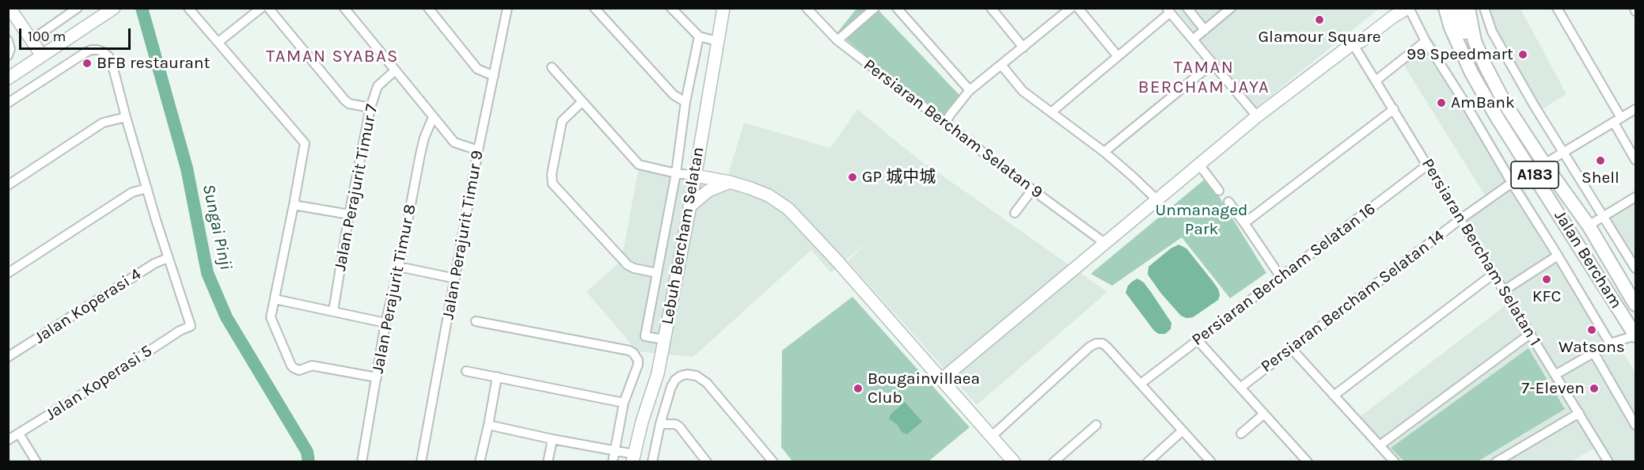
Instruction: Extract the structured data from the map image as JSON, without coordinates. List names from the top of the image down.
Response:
{
  "streets": {
    "main road": ["A183", "Jalan Bercham"],
    "street": [
      "Persiaran Bercham Selatan 9",
      "Jalan Perajurit Timur 7",
      "Jalan Perajurit Timur 9",
      "Lebuh Bercham Selatan",
      "Persiaran Bercham Selatan 1",
      "Persiaran Bercham Selatan 16",
      "Jalan Perajurit Timur 8",
      "Persiaran Bercham Selatan 14",
      "Jalan Koperasi 4",
      "Jalan Koperasi 5"
    ]
  },
  "crossings": [
    ["Persiaran Bercham Selatan 1", "Persiaran Bercham Selatan 16"],
    ["Persiaran Bercham Selatan 1", "Persiaran Bercham Selatan 14"],
    ["Jalan Koperasi 4", "Jalan Koperasi 5"]
  ],
  "districts": ["TAMAN SYABAS", "TAMAN BERCHAM JAYA"],
  "water": ["Sungai Pinji"],
  "parks": ["Unmanaged Park"],
  "places": [
    "Glamour Square",
    "99 Speedmart",
    "BFB restaurant",
    "AmBank",
    "Shell",
    "GP 城中城",
    "KFC",
    "Watsons",
    "Bougainvillaea Club",
    "7-Eleven"
  ],
  "scale_bar": "100 m"
}
